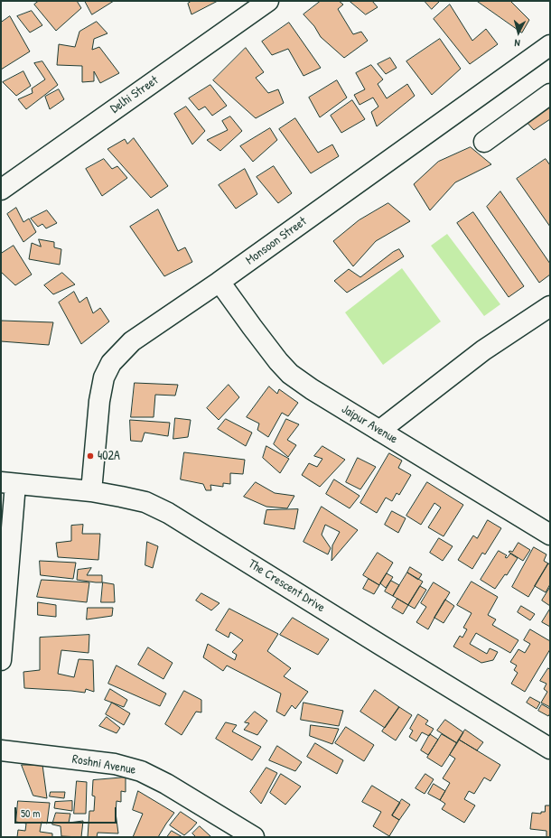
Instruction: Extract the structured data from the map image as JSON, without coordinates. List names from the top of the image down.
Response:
{
  "streets": {
    "street": [
      "Delhi Street",
      "Monsoon Street",
      "Jaipur Avenue",
      "The Crescent Drive",
      "Roshni Avenue"
    ]
  },
  "crossings": [
    ["Monsoon Street", "Jaipur Avenue"],
    ["Monsoon Street", "The Crescent Drive"]
  ],
  "places": ["402A"],
  "scale_bar": "50 m",
  "north": "bottom"
}
